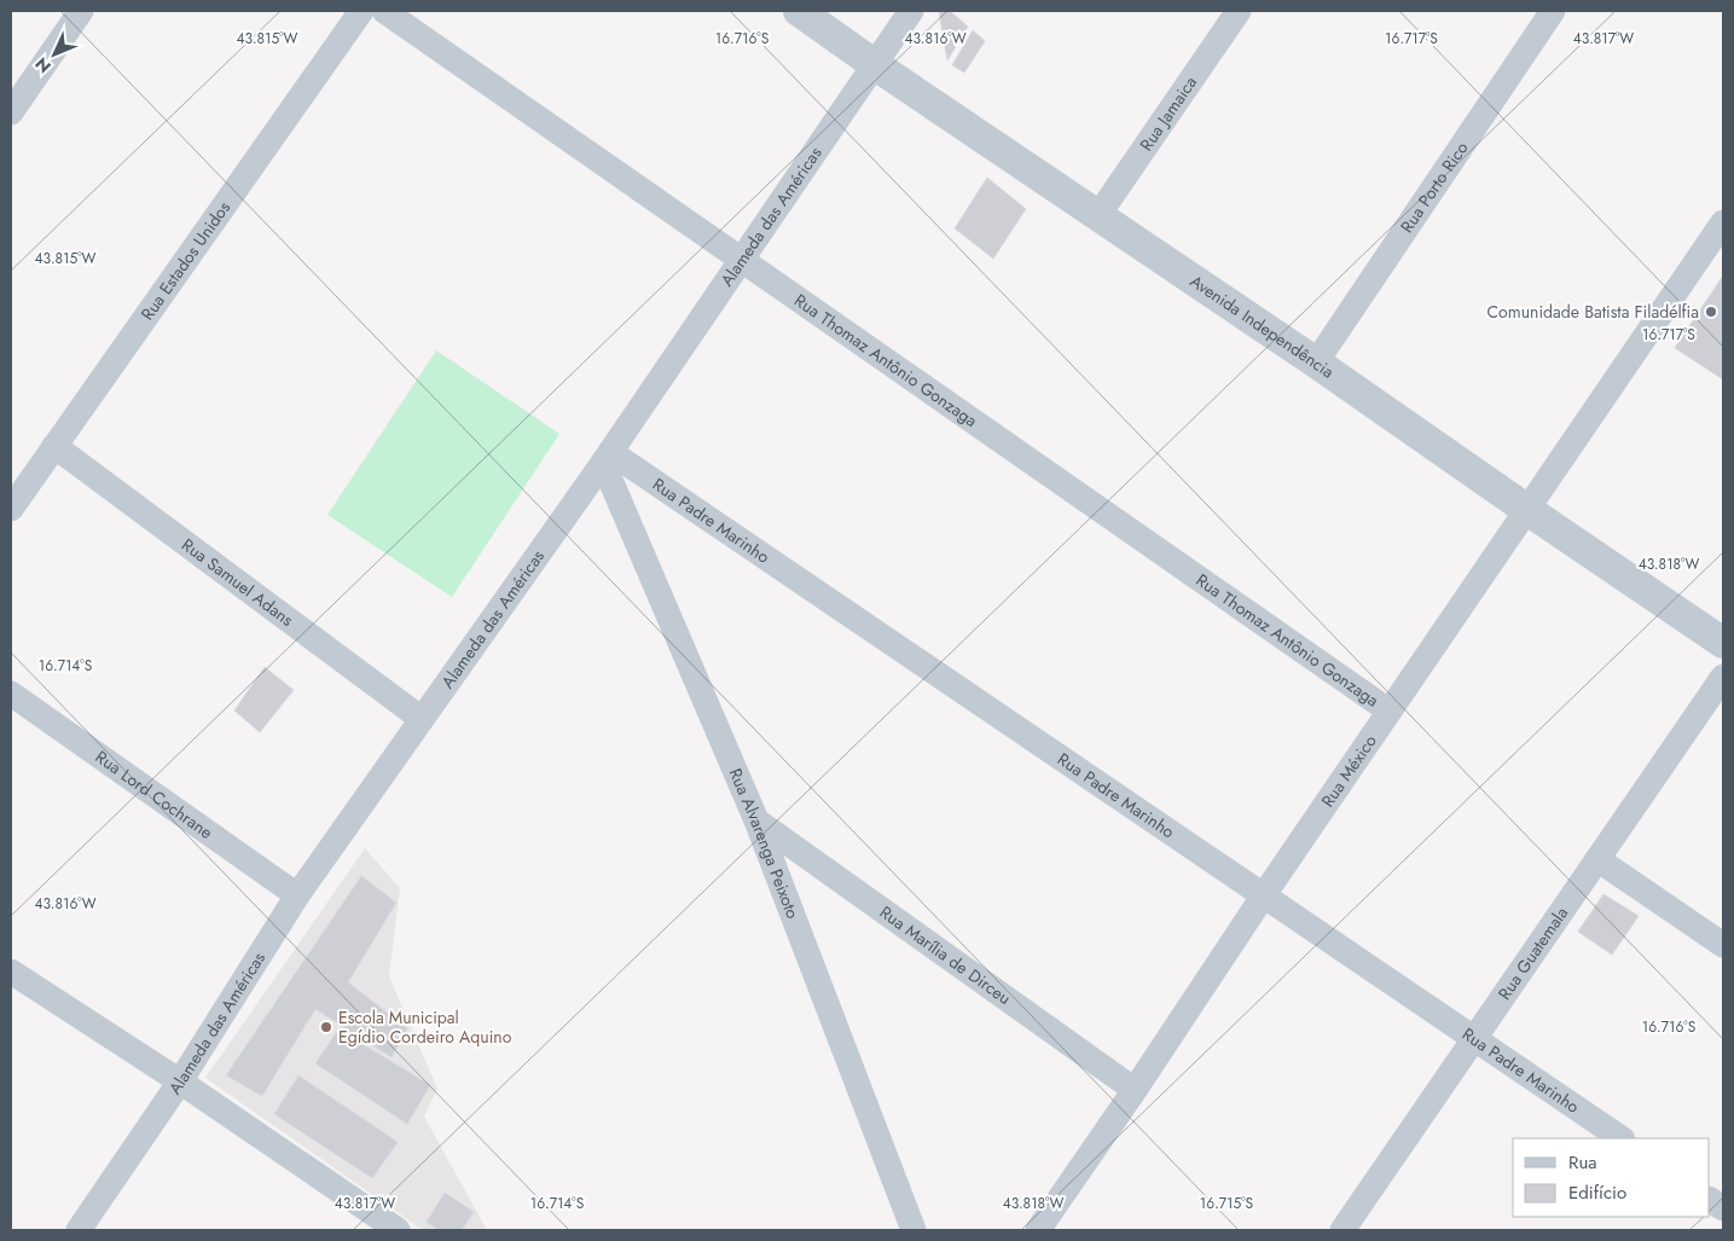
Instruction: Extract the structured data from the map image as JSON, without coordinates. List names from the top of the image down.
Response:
{
  "streets": {
    "street": [
      "Rua Jamaica",
      "Rua Porto Rico",
      "Alameda das Américas",
      "Rua Estados Unidos",
      "Avenida Independência",
      "Rua Thomaz Antônio Gonzaga",
      "Rua Padre Marinho",
      "Rua Samuel Adans",
      "Rua México",
      "Rua Lord Cochrane",
      "Rua Alvarenga Peixoto",
      "Rua Guatemala",
      "Rua Marília de Dirceu"
    ]
  },
  "crossings": [
    ["Rua Jamaica", "Avenida Independência"],
    ["Rua Porto Rico", "Avenida Independência"],
    ["Alameda das Américas", "Avenida Independência"],
    ["Alameda das Américas", "Rua Thomaz Antônio Gonzaga"],
    ["Alameda das Américas", "Rua Padre Marinho"],
    ["Alameda das Américas", "Rua Samuel Adans"],
    ["Alameda das Américas", "Rua Lord Cochrane"],
    ["Alameda das Américas", "Rua Alvarenga Peixoto"],
    ["Rua Estados Unidos", "Rua Samuel Adans"],
    ["Avenida Independência", "Rua México"],
    ["Rua Thomaz Antônio Gonzaga", "Rua México"],
    ["Rua Padre Marinho", "Rua México"],
    ["Rua Padre Marinho", "Rua Alvarenga Peixoto"],
    ["Rua Padre Marinho", "Rua Guatemala"],
    ["Rua México", "Rua Marília de Dirceu"],
    ["Rua Alvarenga Peixoto", "Rua Marília de Dirceu"]
  ],
  "places": ["Comunidade Batista Filadélfia", "Escola Municipal Egídio Cordeiro Aquino"],
  "legend": ["Rua", "Edifício"],
  "north": "bottom left",
  "coordinates": [
    "43.815°W",
    "43.816°W",
    "43.817°W",
    "16.716°S",
    "16.717°S",
    "43.818°W",
    "16.714°S",
    "16.715°S"
  ]
}
